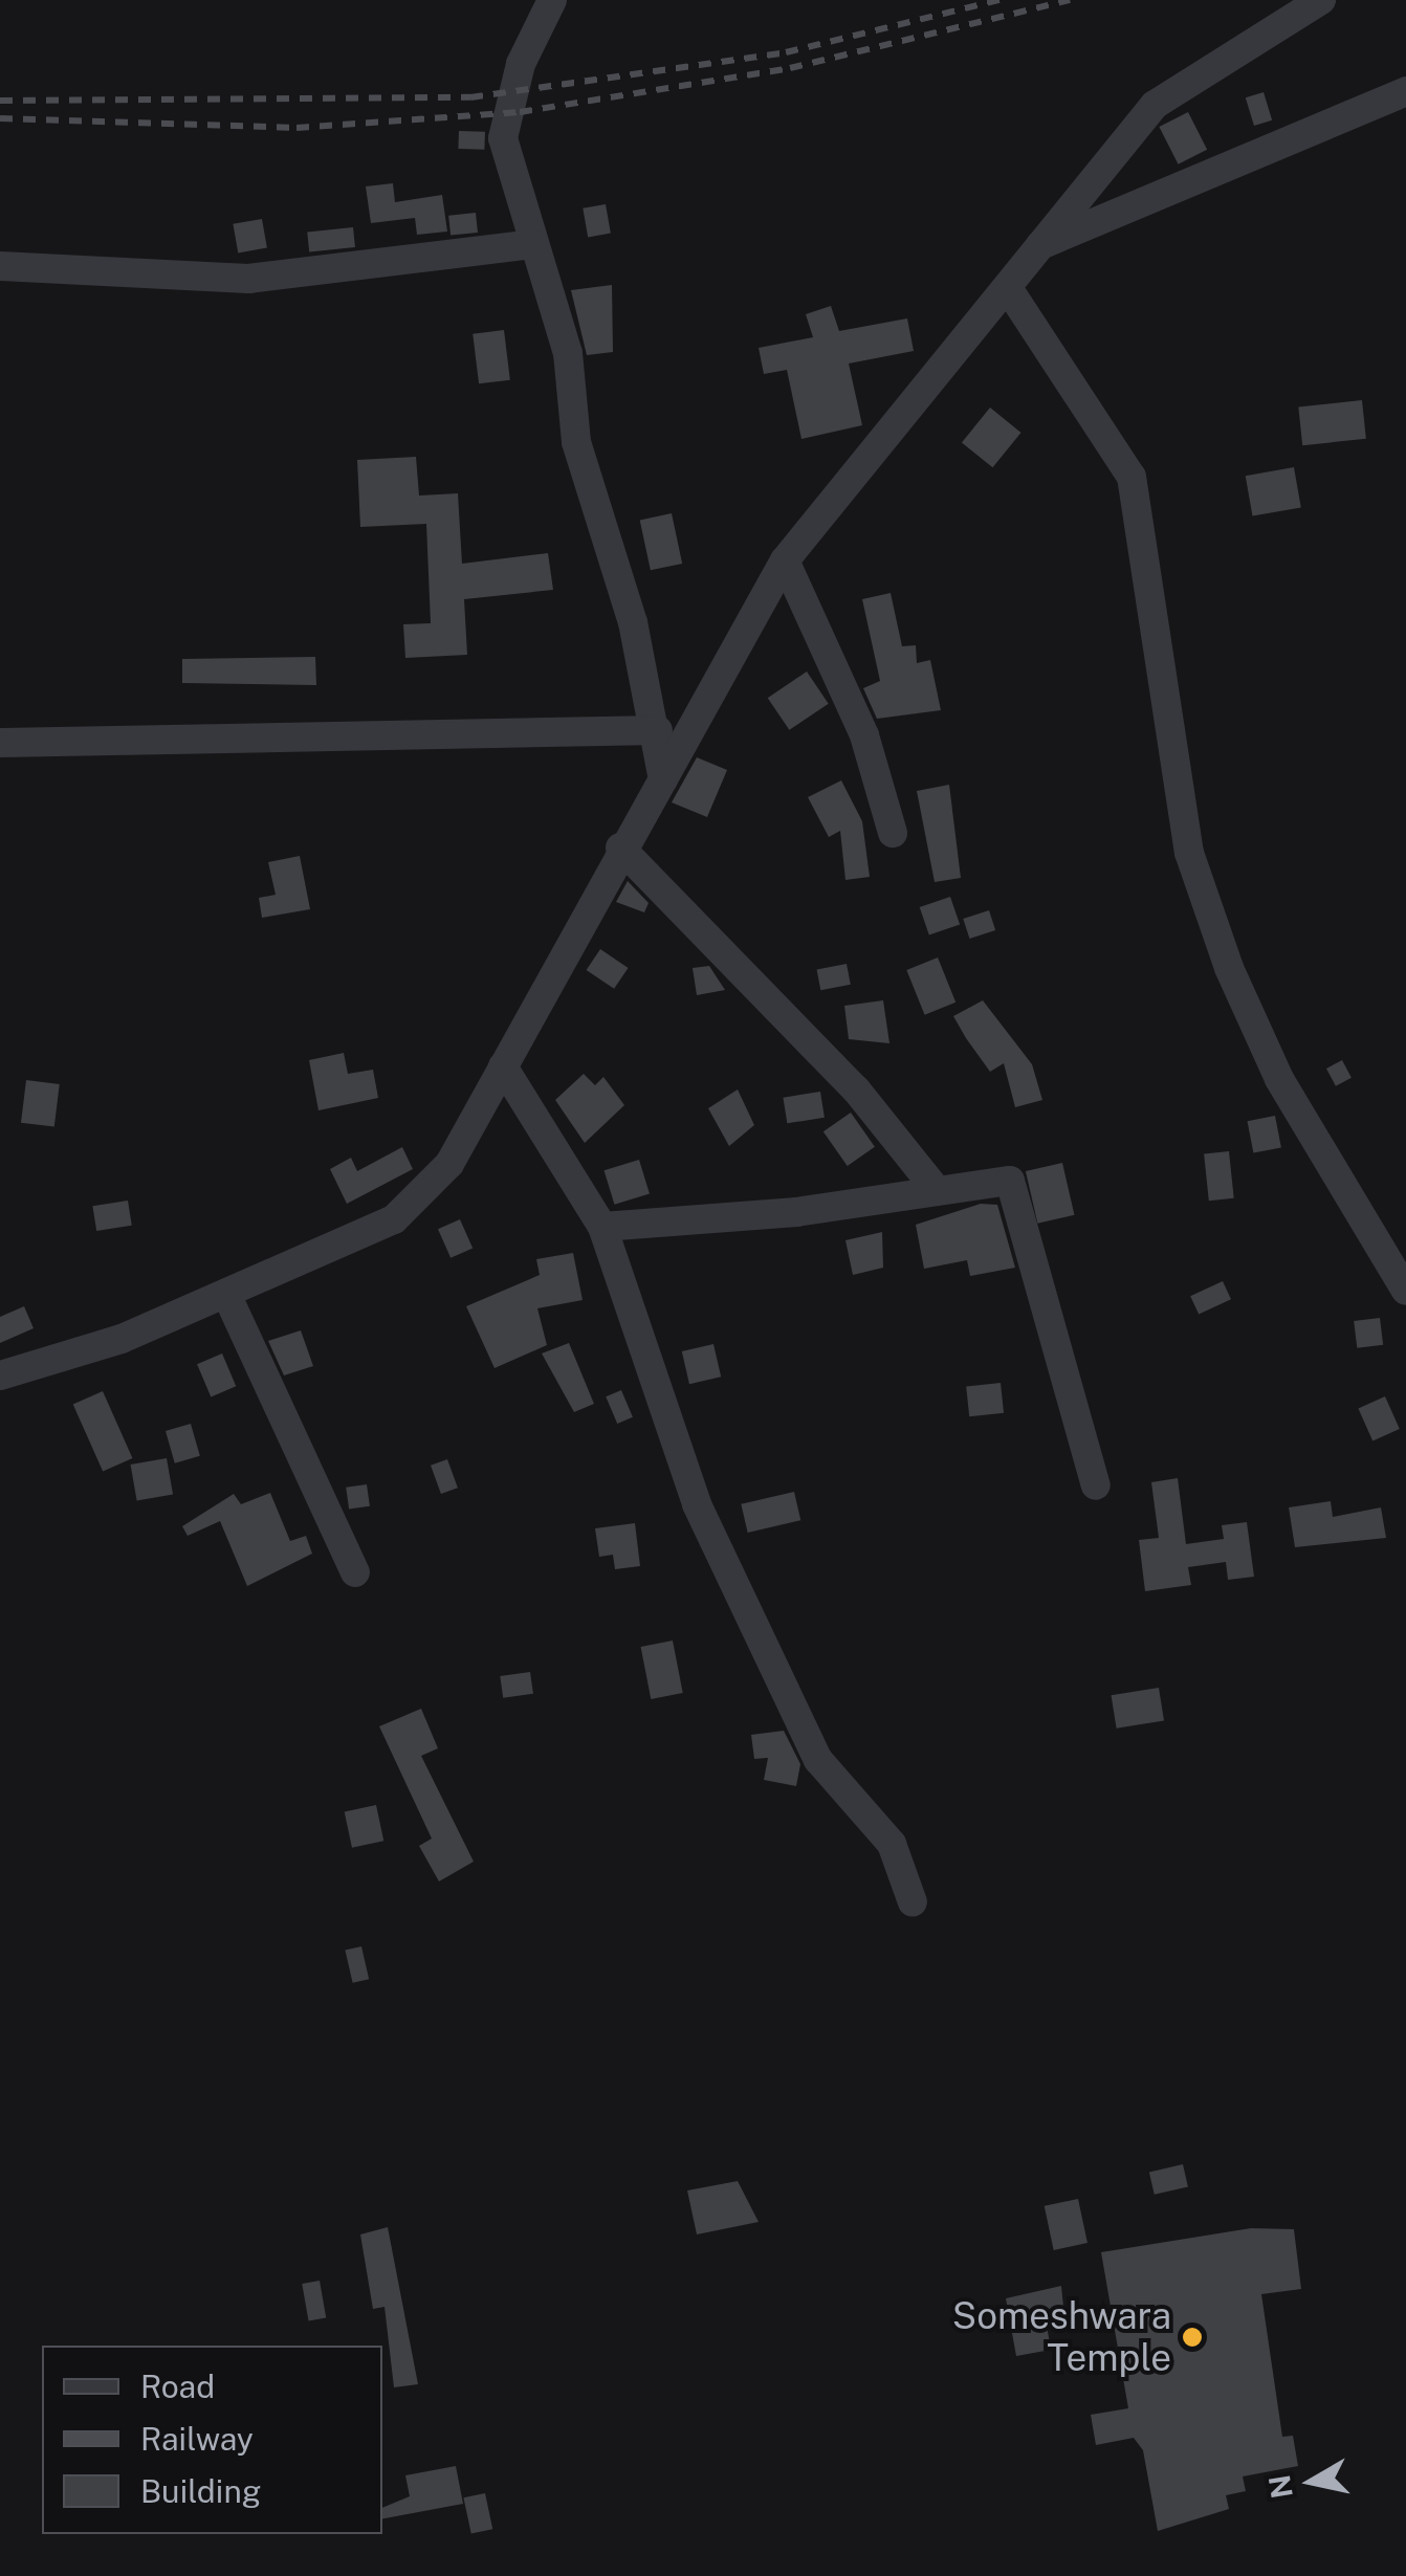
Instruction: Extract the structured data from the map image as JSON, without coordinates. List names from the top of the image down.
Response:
{
  "places": ["Someshwara Temple"],
  "legend": ["Road", "Railway", "Building"],
  "north": "left"
}
